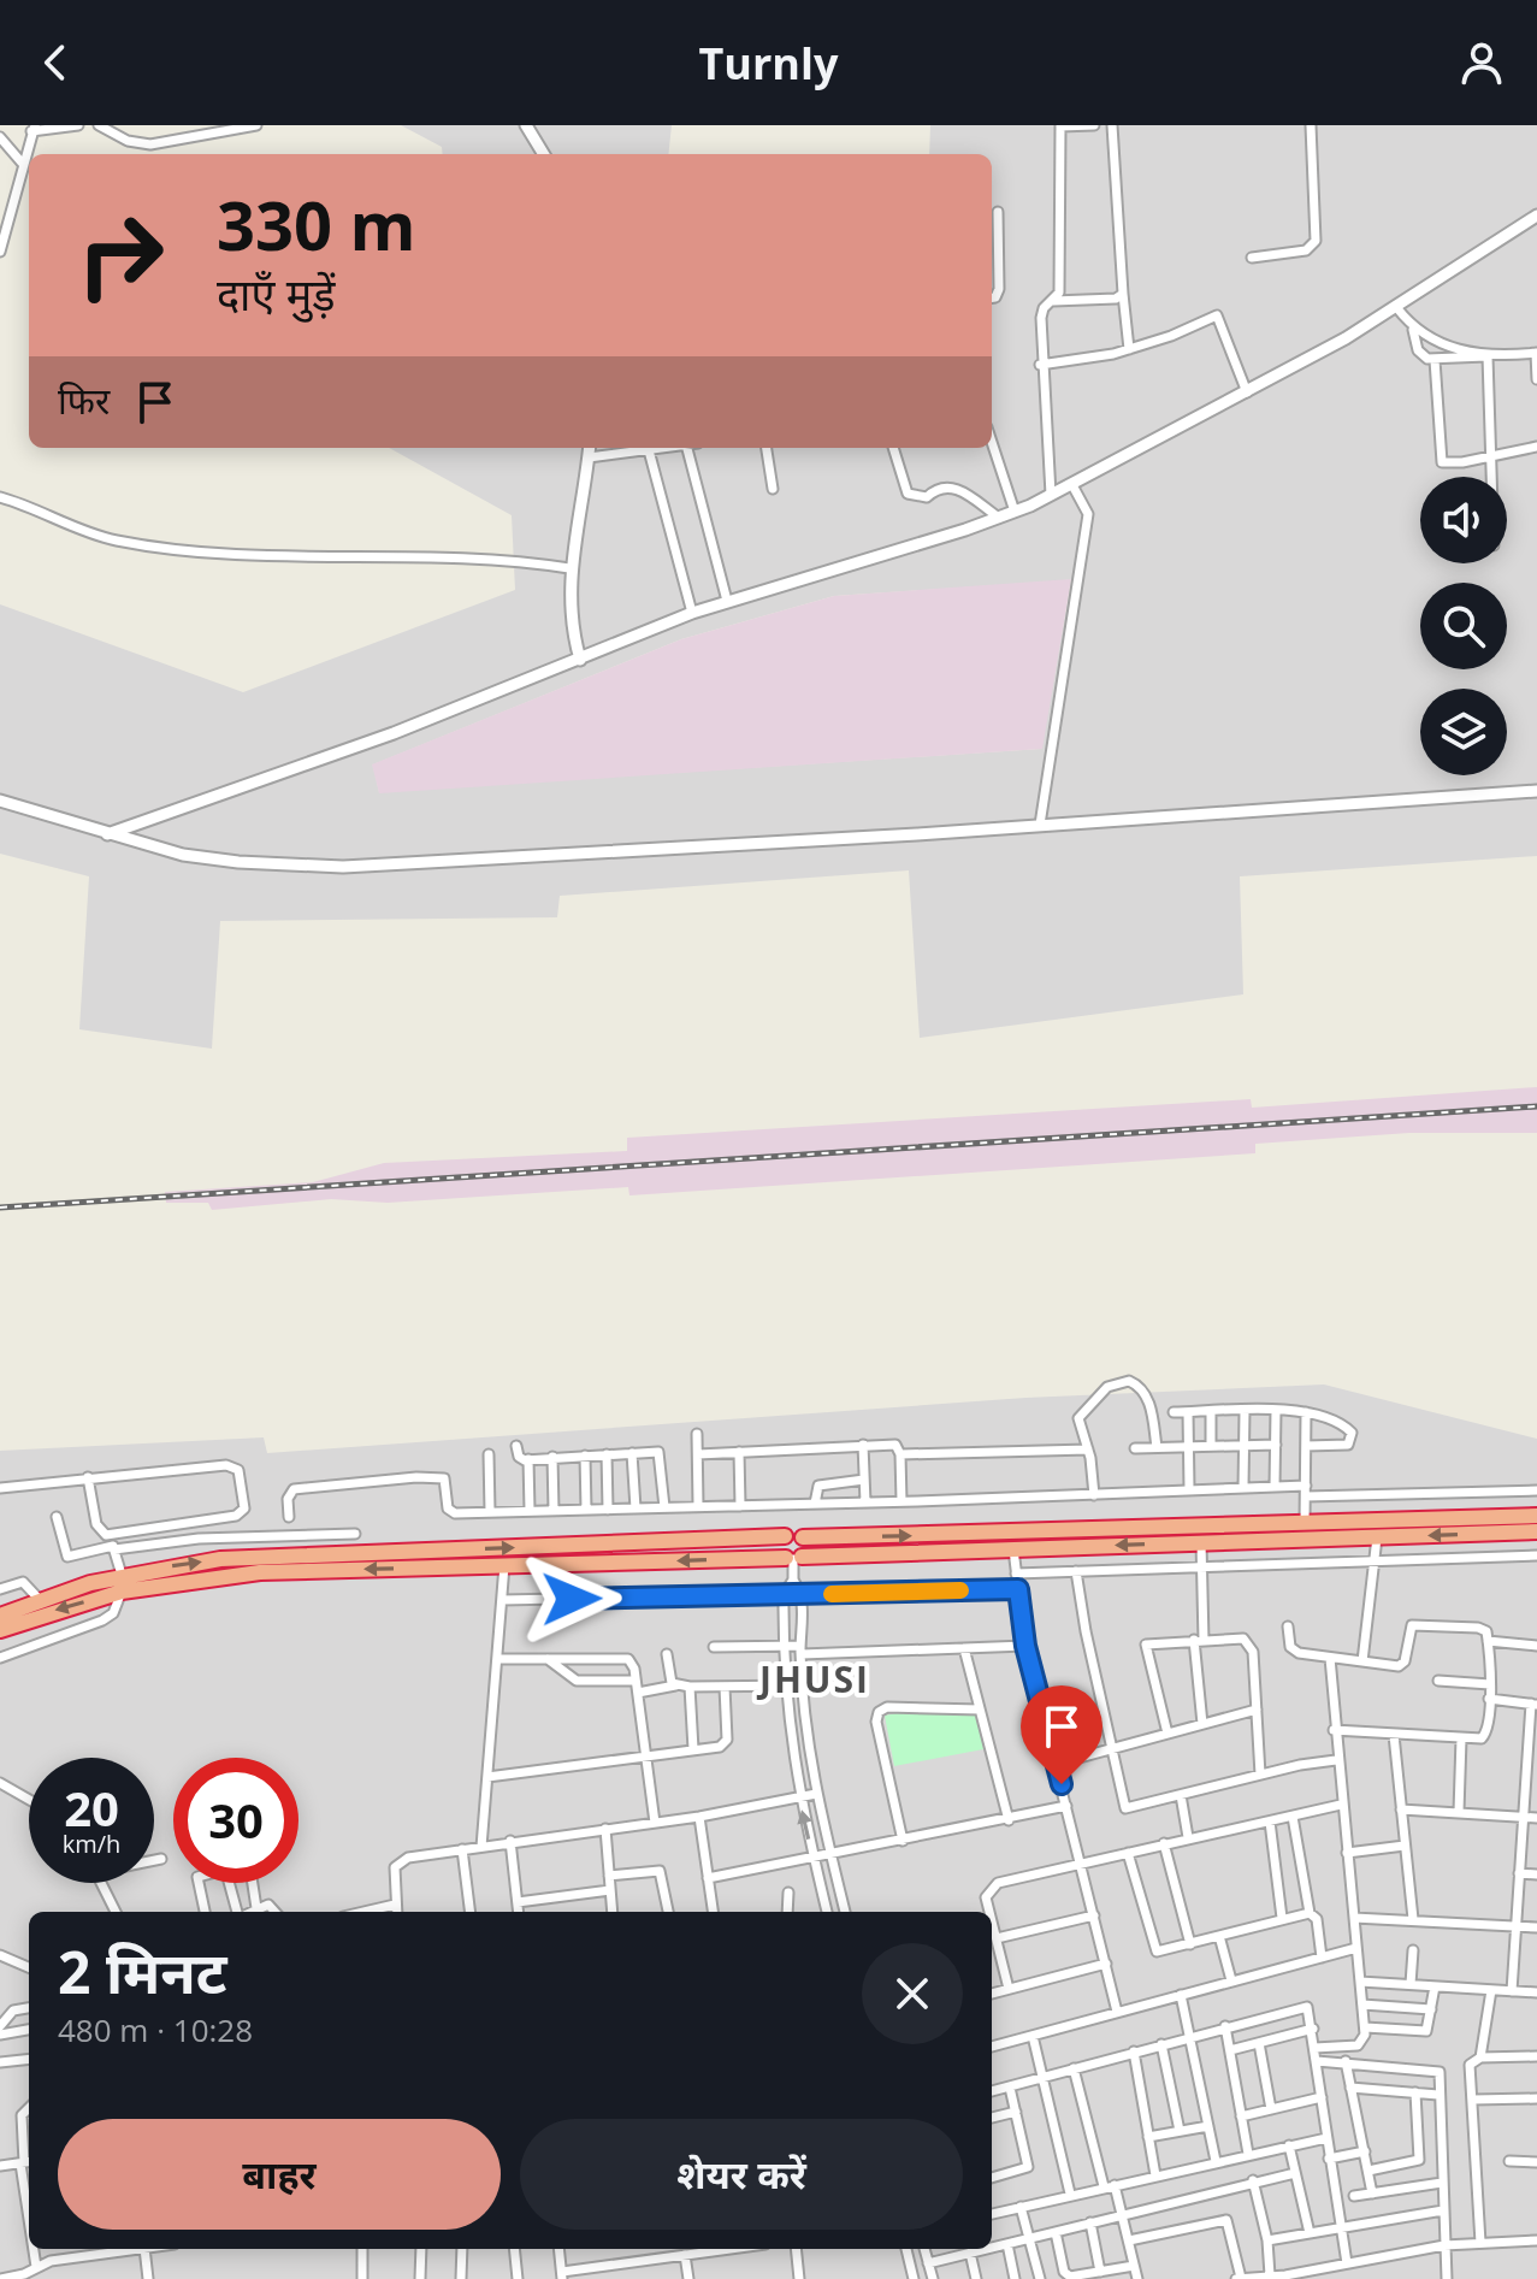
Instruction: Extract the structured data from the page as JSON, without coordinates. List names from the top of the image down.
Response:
{
  "districts": ["JHUSI"],
  "page": {
    "header": "Turnly",
    "turn": ["330 m", "दाएँ मुड़ें"],
    "then": "फिर",
    "speed": "20 km/h",
    "limit": "30",
    "heading": ["2 मिनट", "480 m · 10:28"],
    "buttons": ["बाहर", "शेयर करें"]
  }
}
